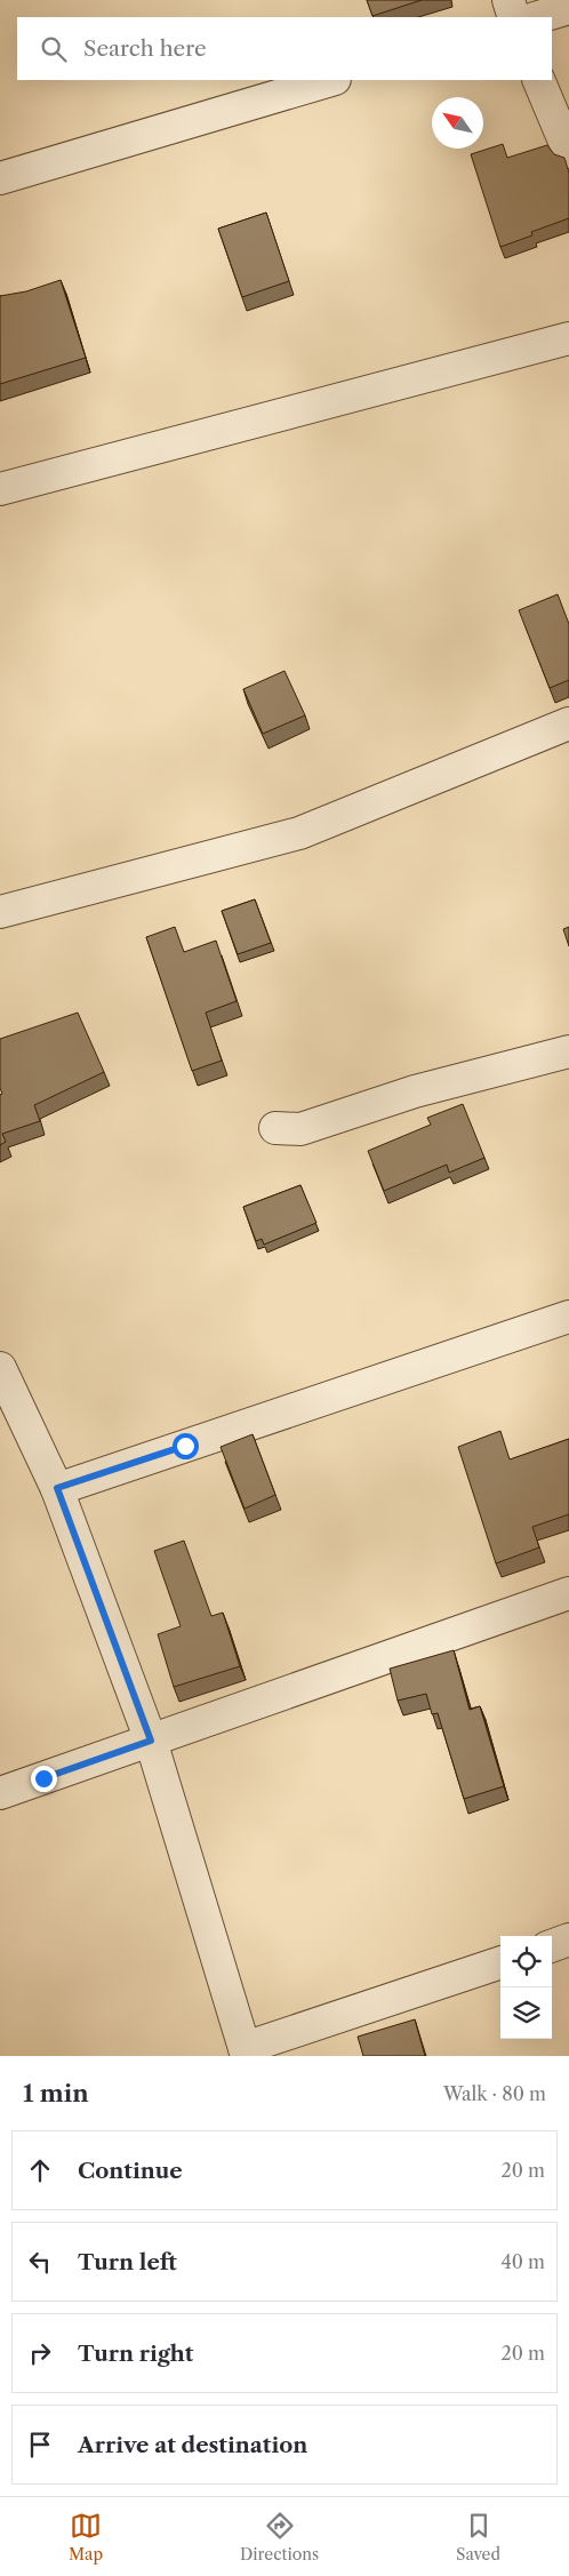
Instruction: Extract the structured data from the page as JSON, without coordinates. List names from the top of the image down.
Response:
{
  "north": "top left",
  "page": {
    "search": "Search here",
    "heading": ["1 min", "Walk · 80 m"],
    "list": [
      ["Continue", "20 m"],
      ["Turn left", "40 m"],
      ["Turn right", "20 m"],
      "Arrive at destination"
    ],
    "nav": ["Map", "Directions", "Saved"]
  }
}
